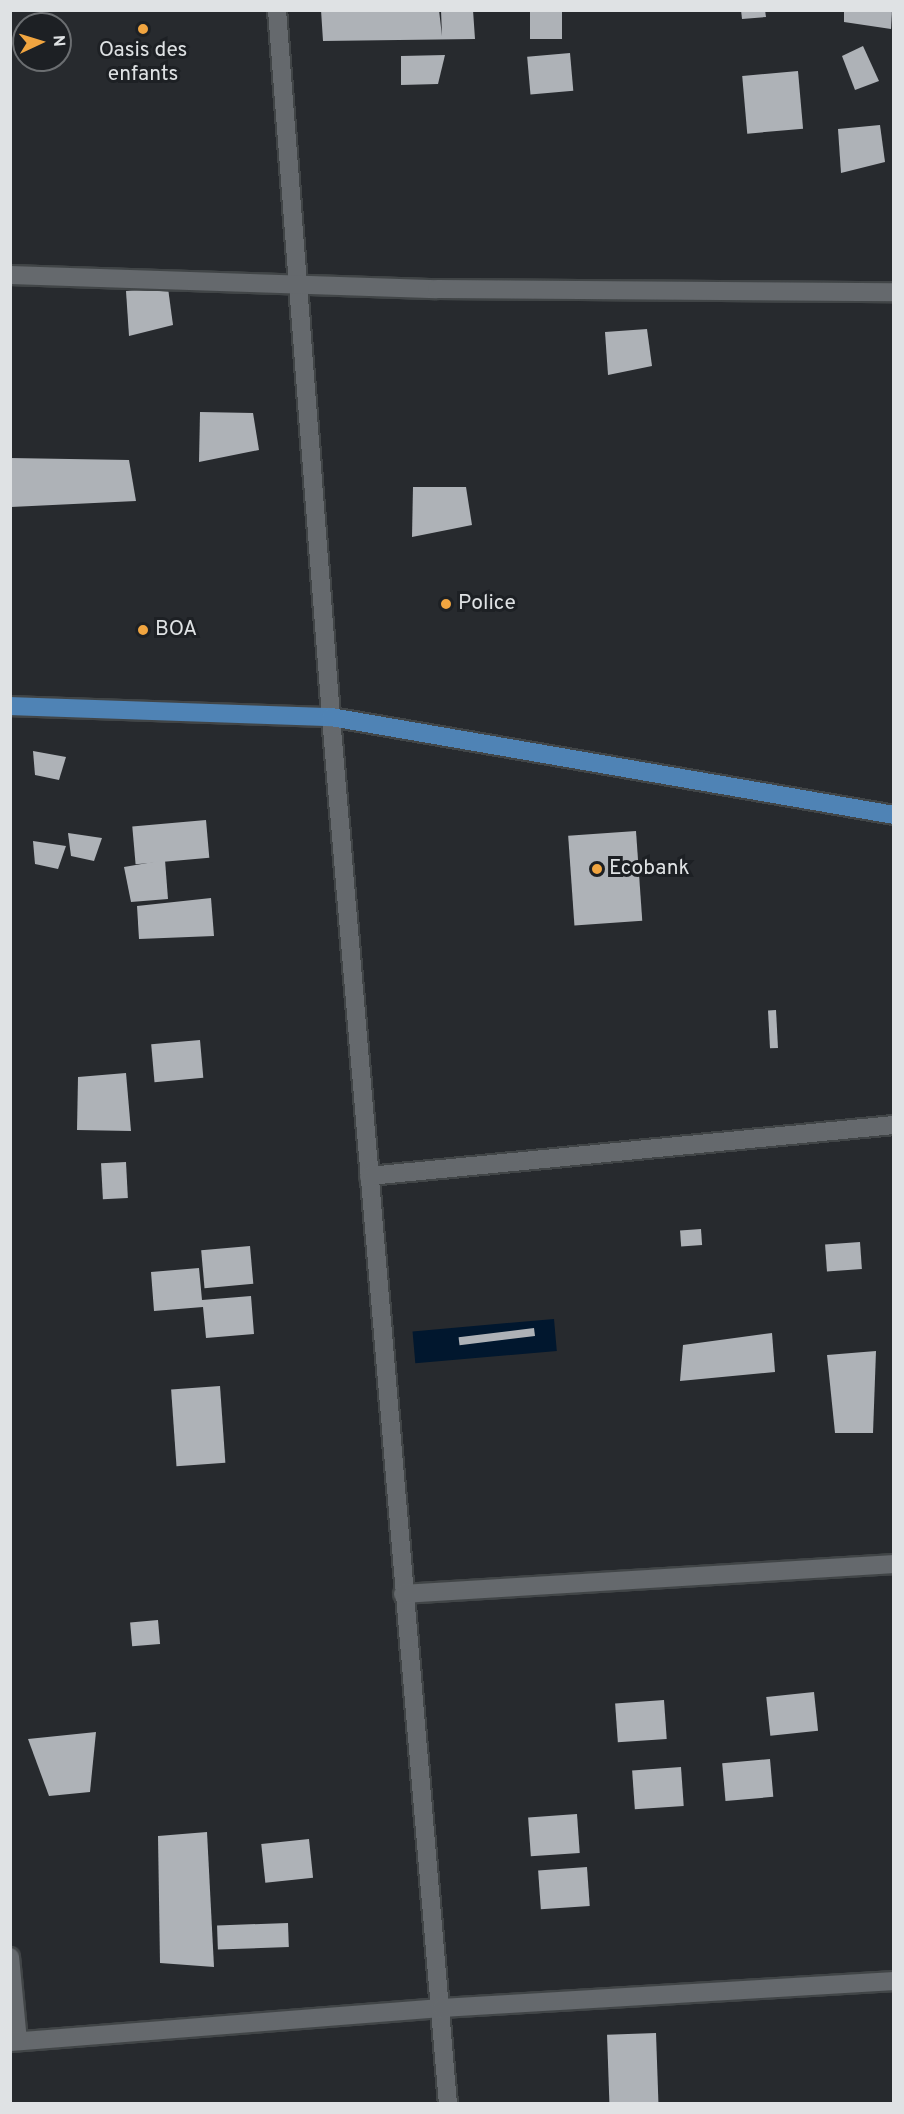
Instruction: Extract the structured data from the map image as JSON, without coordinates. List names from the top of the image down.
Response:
{
  "places": [
    "Oasis des enfants",
    "Police",
    "BOA",
    "Ecobank"
  ],
  "north": "right"
}
